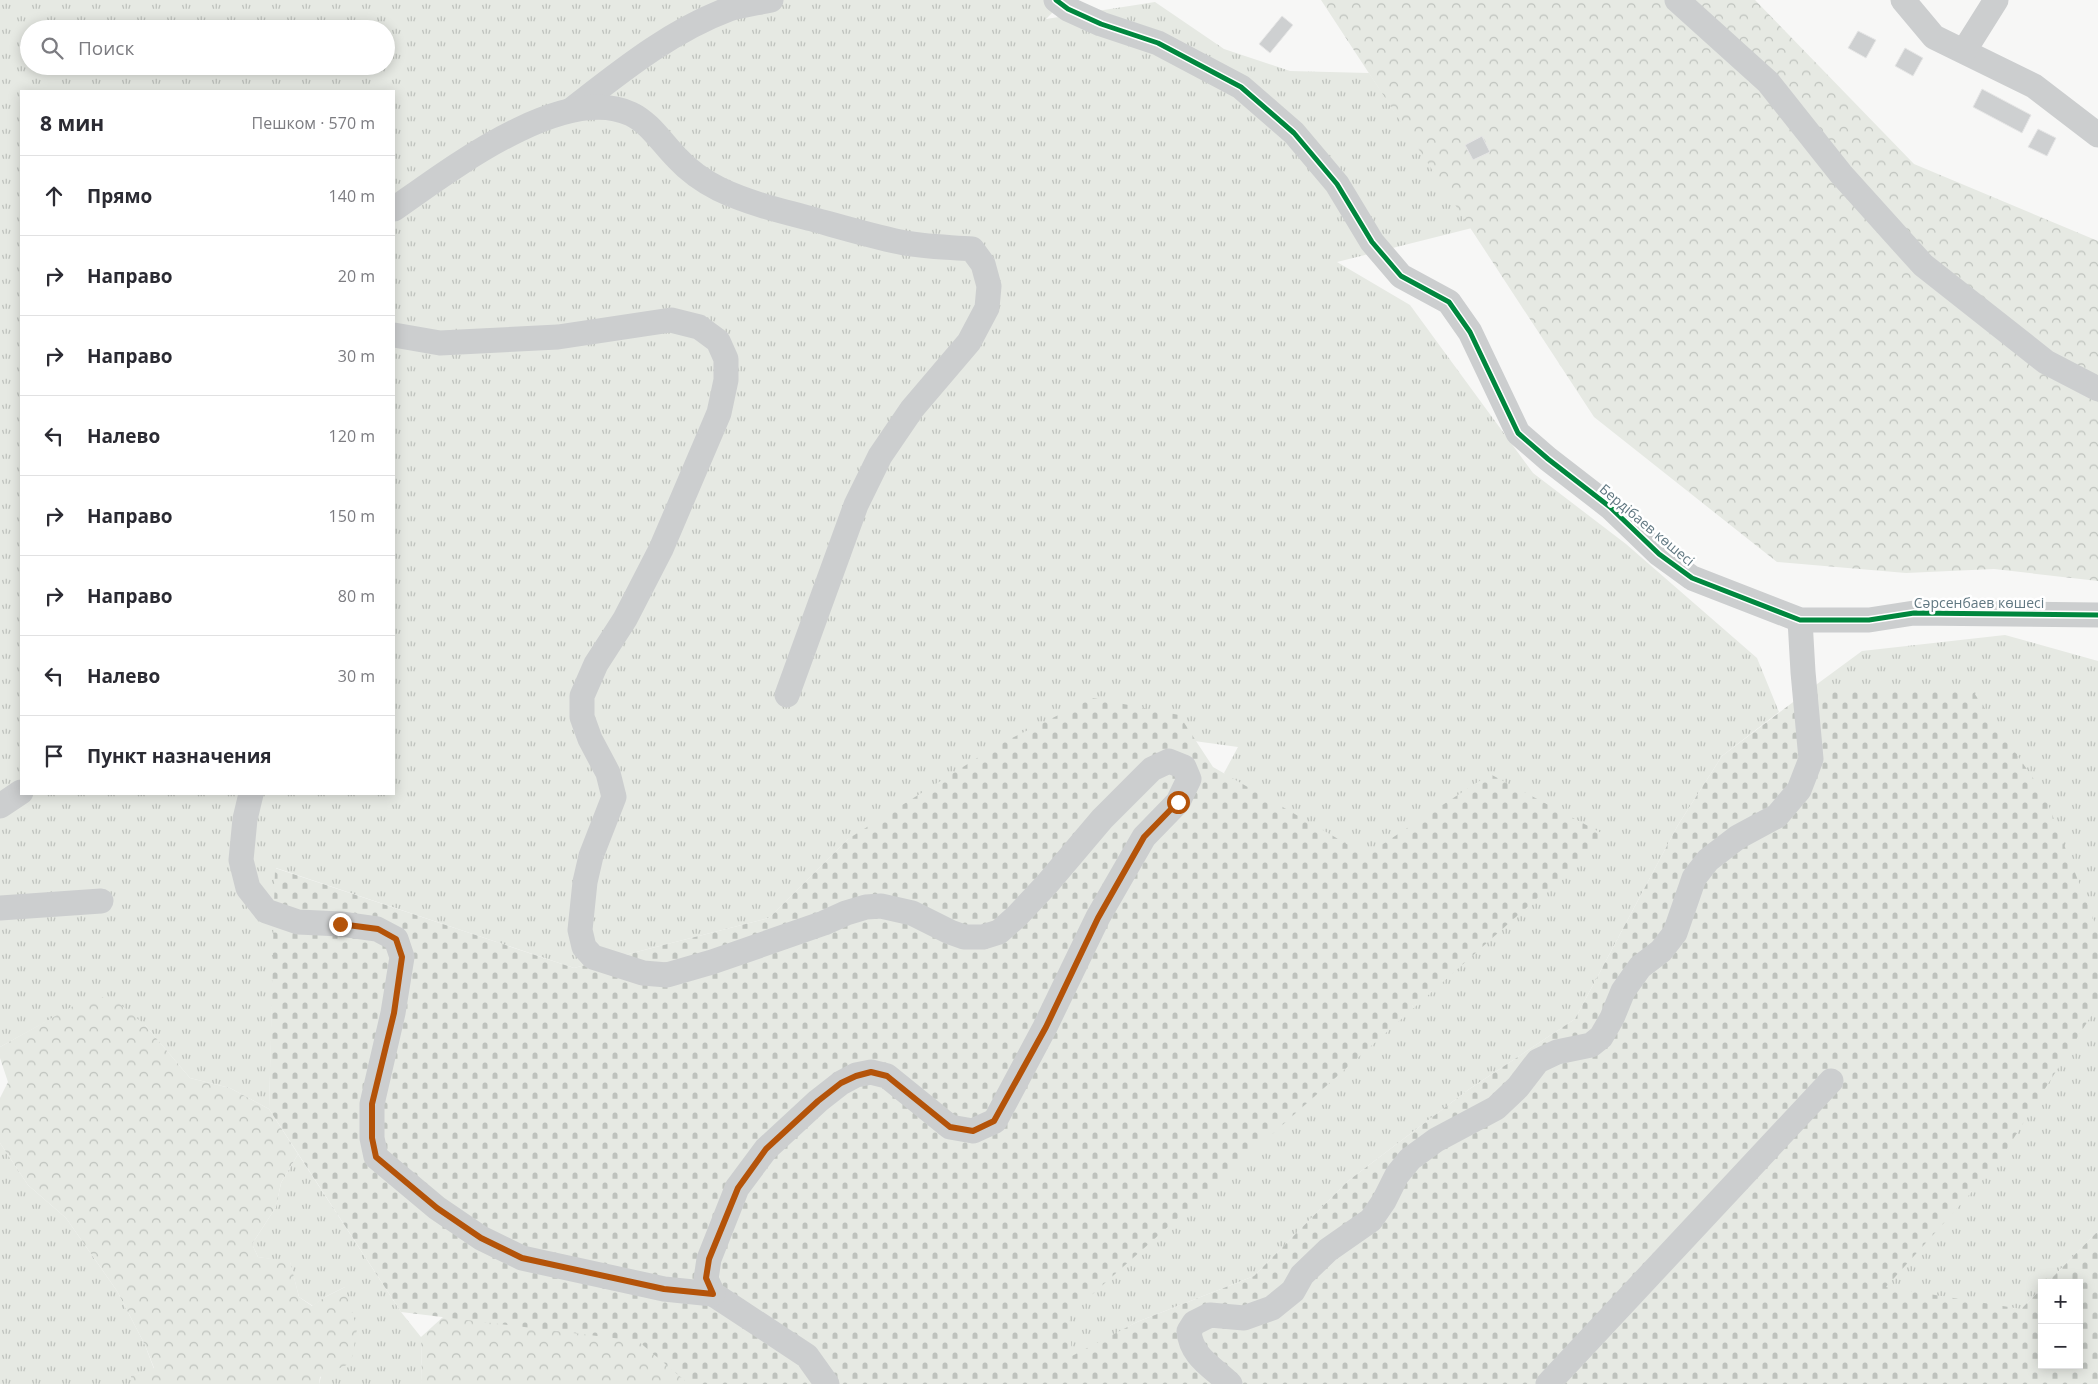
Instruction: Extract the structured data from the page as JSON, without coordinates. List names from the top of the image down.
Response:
{
  "streets": {
    "street": ["Бердібаев көшесі", "Сәрсенбаев көшесі"]
  },
  "crossings": [
    ["Бердібаев көшесі", "Сәрсенбаев көшесі"]
  ],
  "page": {
    "search": "Поиск",
    "heading": ["8 мин", "Пешком · 570 m"],
    "list": [
      ["Прямо", "140 m"],
      ["Направо", "20 m"],
      ["Направо", "30 m"],
      ["Налево", "120 m"],
      ["Направо", "150 m"],
      ["Направо", "80 m"],
      ["Налево", "30 m"],
      "Пункт назначения"
    ],
    "map_buttons": ["+", "−"]
  }
}
